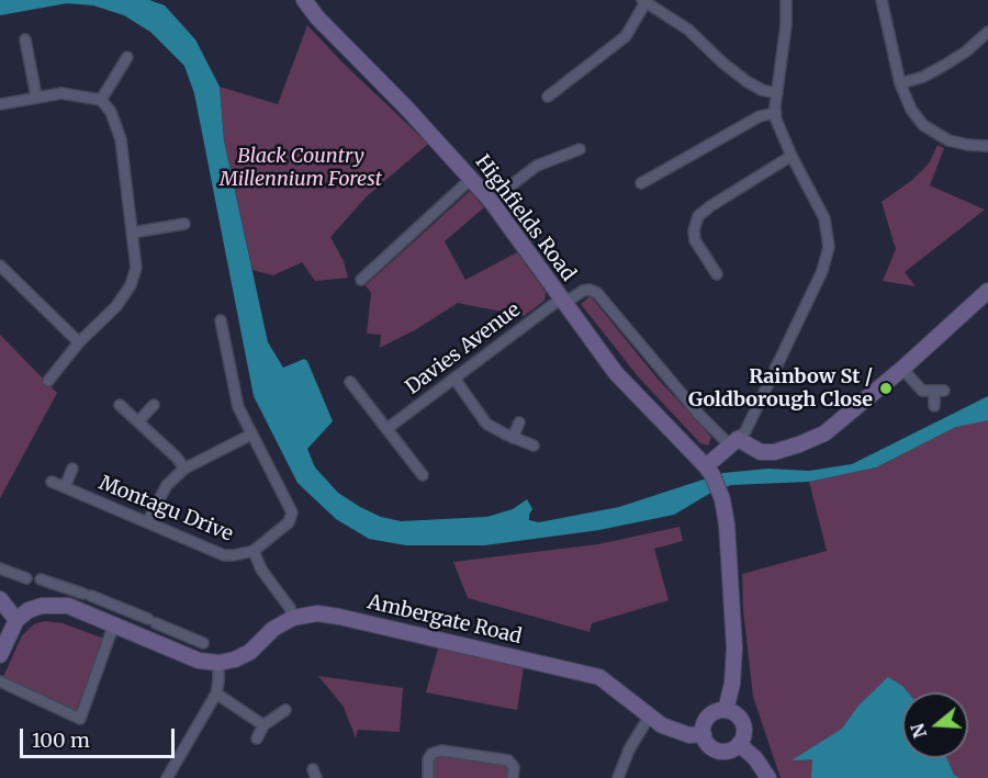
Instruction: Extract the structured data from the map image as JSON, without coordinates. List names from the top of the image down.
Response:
{
  "streets": {
    "street": [
      "Highfields Road",
      "Davies Avenue",
      "Montagu Drive",
      "Ambergate Road"
    ]
  },
  "crossings": [
    ["Highfields Road", "Davies Avenue"],
    ["Montagu Drive", "Ambergate Road"]
  ],
  "parks": ["Black Country Millennium Forest"],
  "places": ["Rainbow St / Goldborough Close"],
  "scale_bar": "100 m",
  "north": "left"
}
